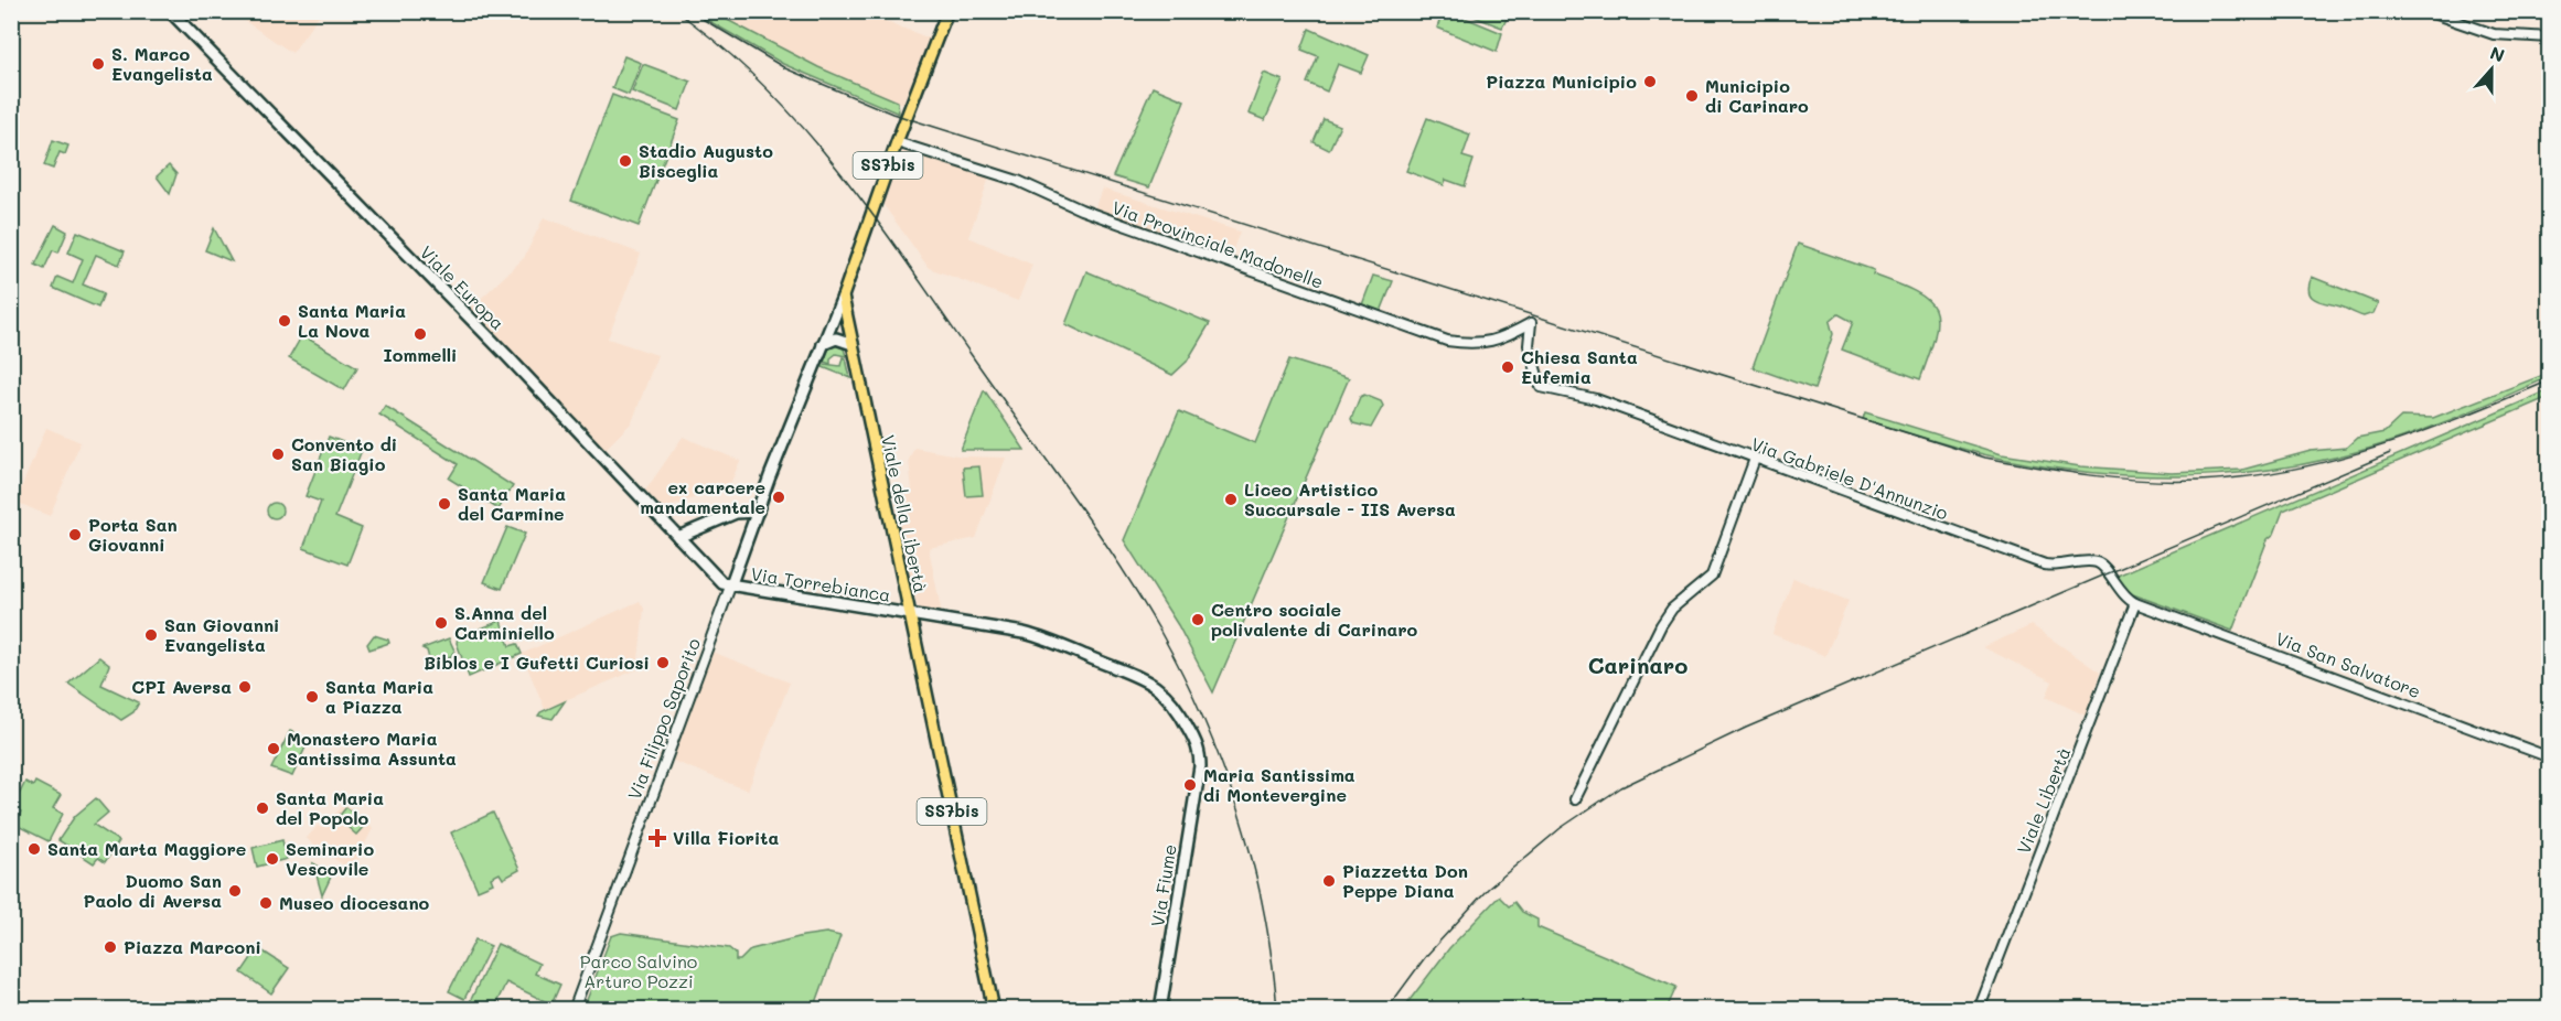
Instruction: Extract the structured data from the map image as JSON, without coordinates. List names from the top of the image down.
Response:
{
  "streets": {
    "main road": [
      "SS7bis",
      "Viale Europa",
      "Viale della Libertà",
      "Via Torrebianca",
      "Via Filippo Saporito",
      "Via Fiume"
    ],
    "street": [
      "Via Provinciale Madonelle",
      "Via Gabriele D'Annunzio",
      "Via San Salvatore",
      "Viale Libertà"
    ]
  },
  "crossings": [
    ["SS7bis", "Via Provinciale Madonelle"],
    ["SS7bis", "Viale della Libertà"],
    ["SS7bis", "Via Filippo Saporito"],
    ["Via Provinciale Madonelle", "Via Gabriele D'Annunzio"],
    ["Viale Europa", "Via Torrebianca"],
    ["Viale Europa", "Via Filippo Saporito"],
    ["Via Gabriele D'Annunzio", "Via San Salvatore"],
    ["Via Gabriele D'Annunzio", "Viale Libertà"],
    ["Viale della Libertà", "Via Torrebianca"],
    ["Viale della Libertà", "Via Filippo Saporito"],
    ["Via Torrebianca", "Via Filippo Saporito"],
    ["Via Torrebianca", "Via Fiume"],
    ["Via San Salvatore", "Viale Libertà"]
  ],
  "districts": ["Carinaro"],
  "parks": ["Parco Salvino Arturo Pozzi"],
  "places": {
    "other": [
      "S. Marco Evangelista",
      "Piazza Municipio",
      "Municipio di Carinaro",
      "Stadio Augusto Bisceglia",
      "Santa Maria La Nova",
      "Iommelli",
      "Chiesa Santa Eufemia",
      "Convento di San Biagio",
      "ex carcere mandamentale",
      "Liceo Artistico Succursale - IIS Aversa",
      "Santa Maria del Carmine",
      "Porta San Giovanni",
      "Centro sociale polivalente di Carinaro",
      "S.Anna del Carminiello",
      "San Giovanni Evangelista",
      "Biblos e I Gufetti Curiosi",
      "CPI Aversa",
      "Santa Maria a Piazza",
      "Monastero Maria Santissima Assunta",
      "Maria Santissima di Montevergine",
      "Santa Maria del Popolo",
      "Santa Marta Maggiore",
      "Seminario Vescovile",
      "Piazzetta Don Peppe Diana",
      "Duomo San Paolo di Aversa",
      "Museo diocesano",
      "Piazza Marconi"
    ],
    "health": ["Villa Fiorita"]
  },
  "north": "top"
}
